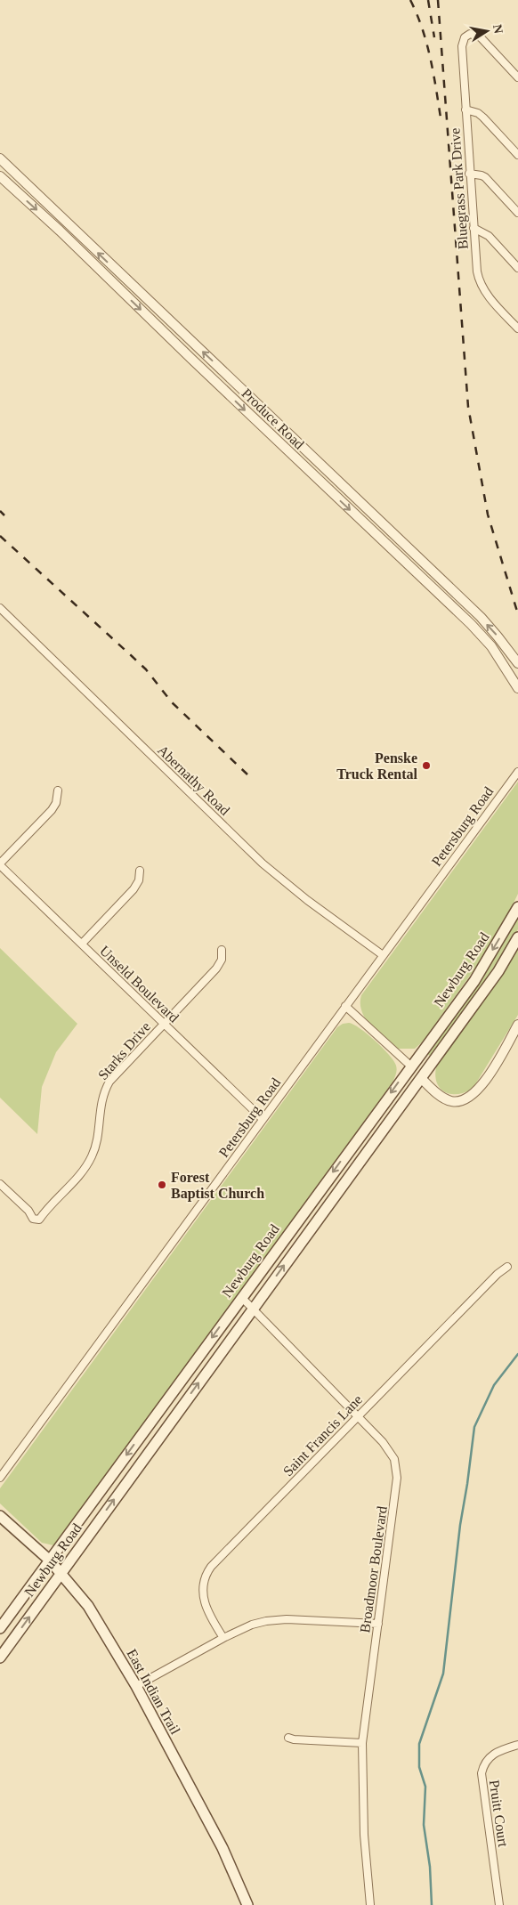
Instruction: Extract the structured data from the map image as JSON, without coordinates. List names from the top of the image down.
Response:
{
  "streets": {
    "main road": ["Newburg Road", "East Indian Trail"],
    "street": [
      "Bluegrass Park Drive",
      "Produce Road",
      "Abernathy Road",
      "Petersburg Road",
      "Unseld Boulevard",
      "Starks Drive",
      "Saint Francis Lane",
      "Broadmoor Boulevard",
      "Pruitt Court"
    ]
  },
  "crossings": [
    ["Abernathy Road", "Petersburg Road"],
    ["Petersburg Road", "Unseld Boulevard"],
    ["Newburg Road", "Broadmoor Boulevard"],
    ["Newburg Road", "East Indian Trail"],
    ["Unseld Boulevard", "Starks Drive"],
    ["Saint Francis Lane", "Broadmoor Boulevard"]
  ],
  "places": ["Penske Truck Rental", "Forest Baptist Church"],
  "north": "right"
}
